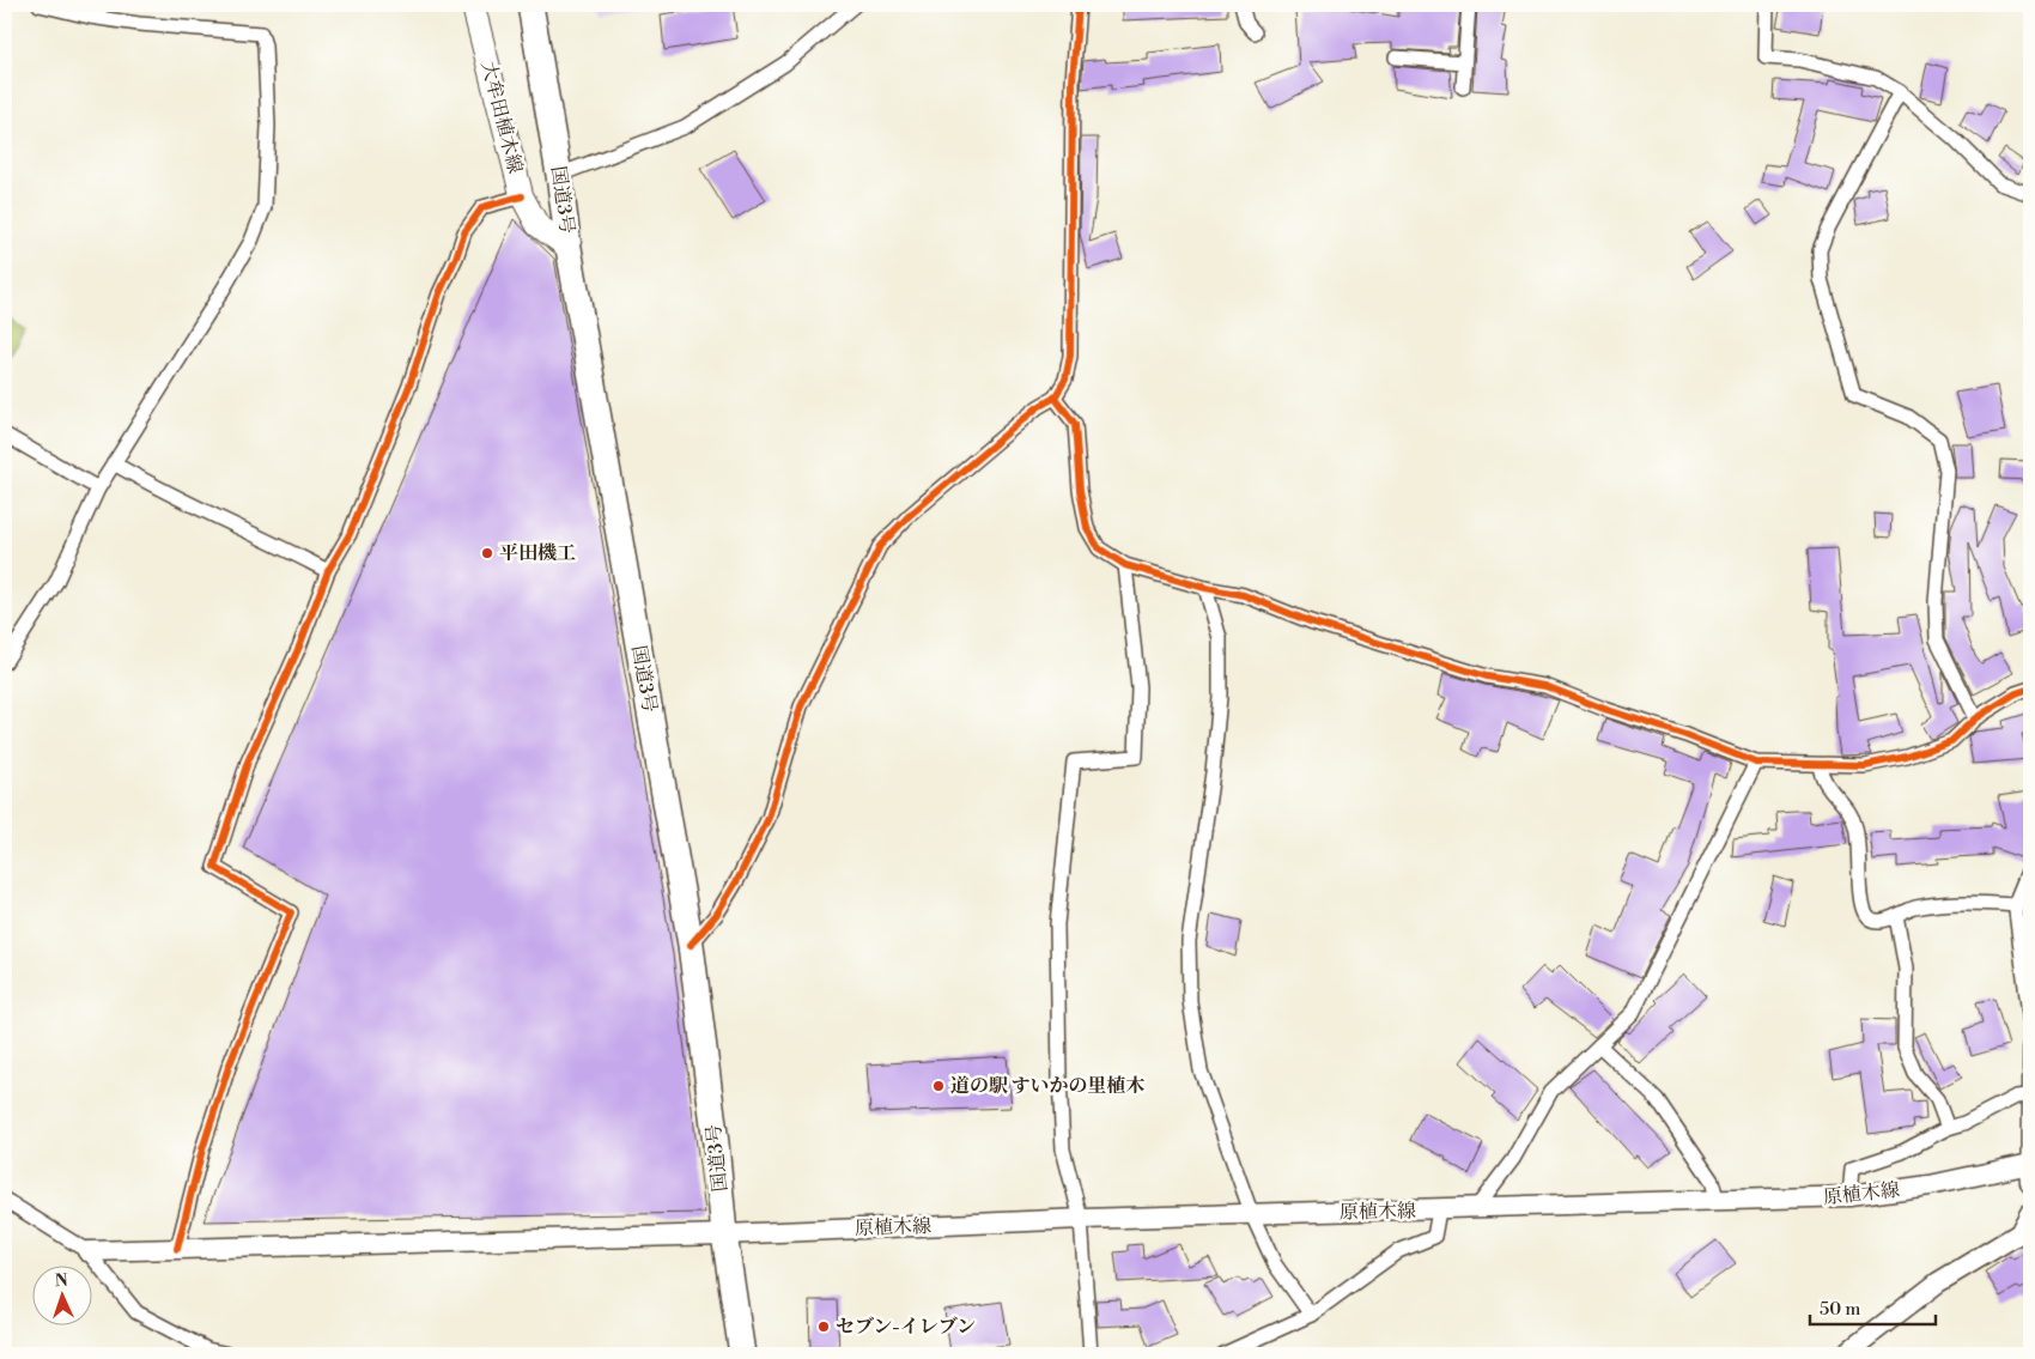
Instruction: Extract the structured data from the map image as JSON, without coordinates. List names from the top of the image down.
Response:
{
  "streets": {
    "highway": ["国道3号"],
    "main road": ["大牟田植木線", "原植木線"]
  },
  "crossings": [
    ["大牟田植木線", "国道3号"],
    ["国道3号", "原植木線"]
  ],
  "places": ["平田機工", "道の駅 すいかの里植木", "セブン-イレブン"],
  "scale_bar": "50 m",
  "north": "top"
}
